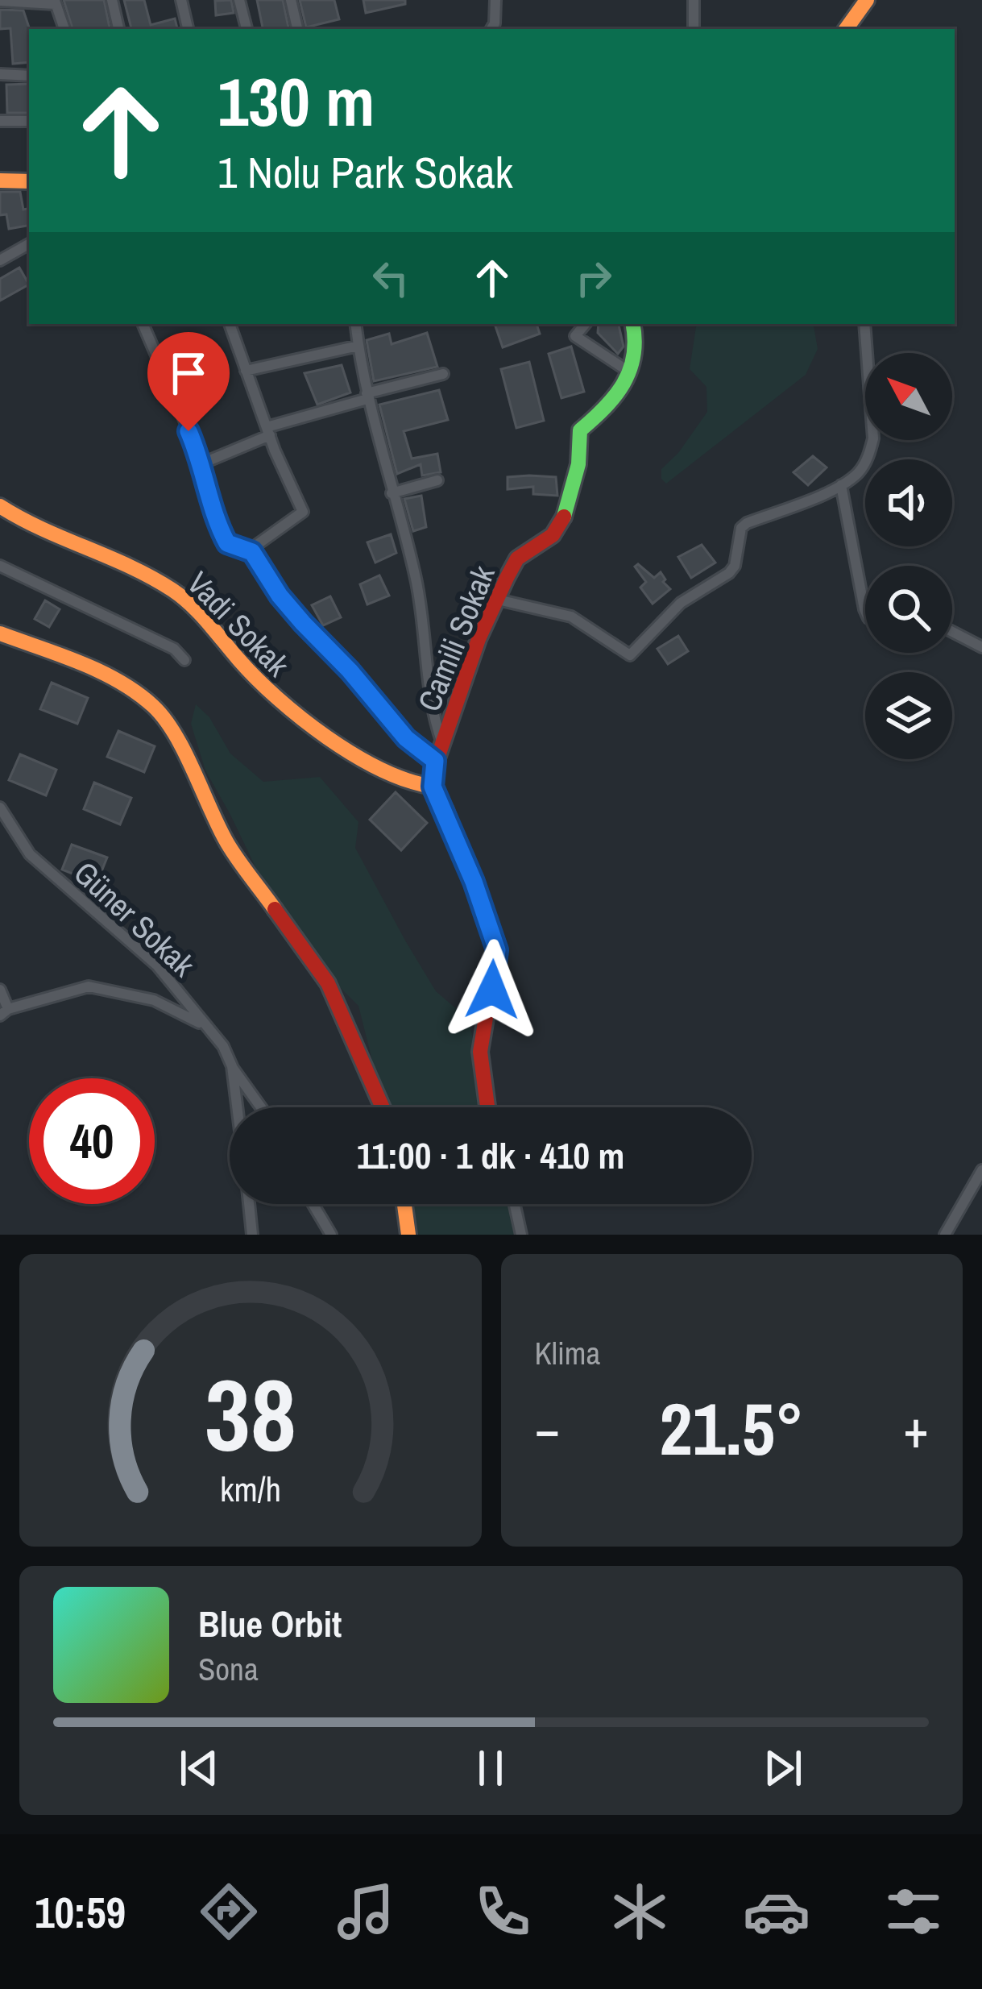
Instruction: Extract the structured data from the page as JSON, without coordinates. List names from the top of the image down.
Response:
{
  "streets": {
    "street": ["Vadi Sokak", "Camili Sokak", "Güner Sokak"]
  },
  "crossings": [
    ["Vadi Sokak", "Camili Sokak"]
  ],
  "north": "top left",
  "page": {
    "turn": ["130 m", "1 Nolu Park Sokak"],
    "limit": "40",
    "trip": "11:00 · 1 dk · 410 m",
    "tile": "Klima",
    "heat": ["−", "21.5°", "+"],
    "song": ["Blue Orbit", "Sona"],
    "tabs": "10:59",
    "gauge": ["38", "km/h"]
  }
}
